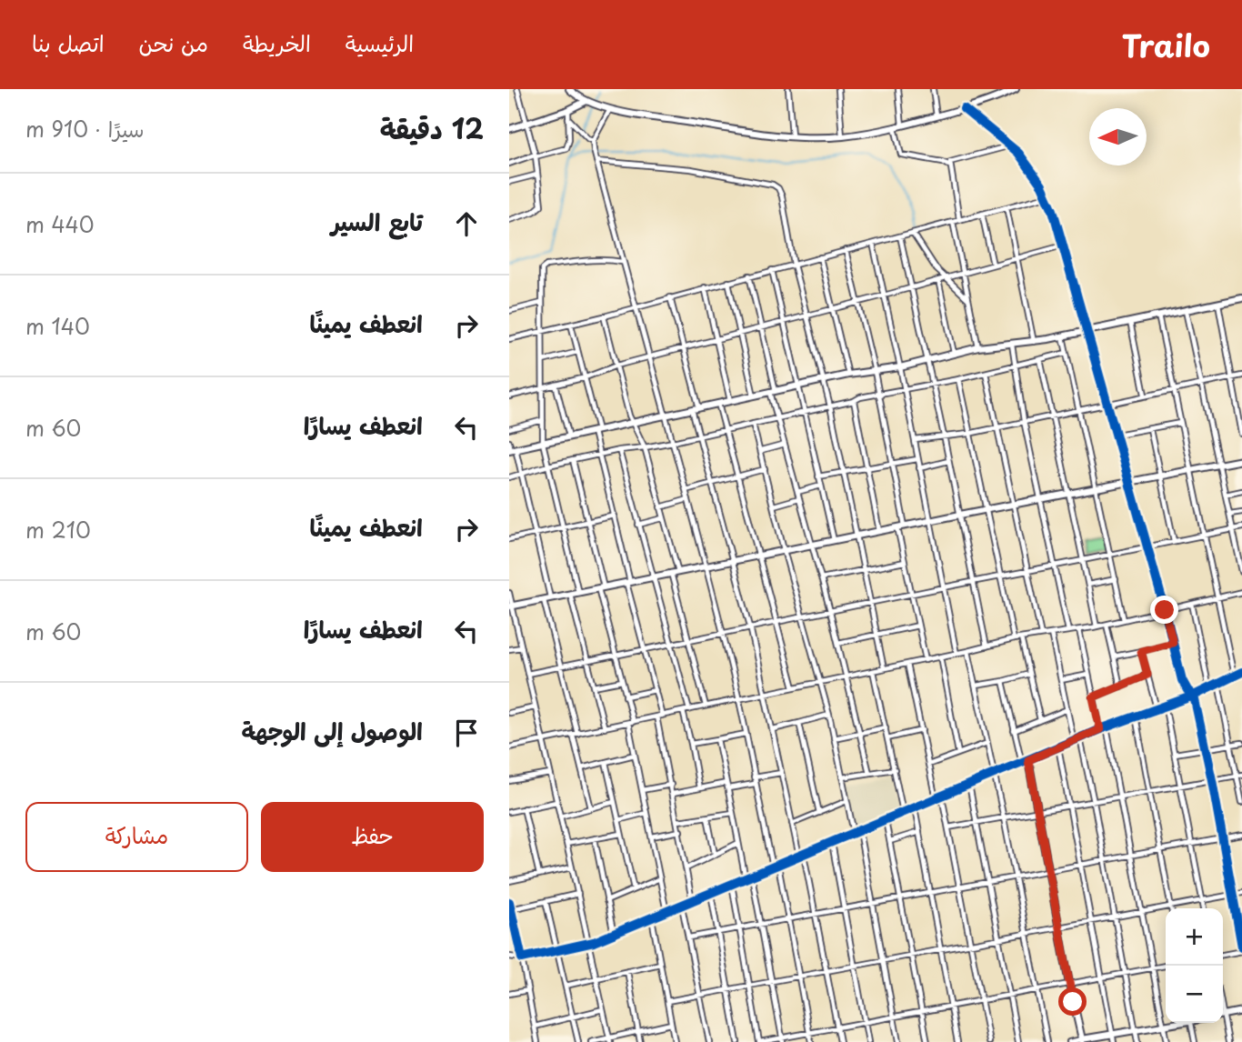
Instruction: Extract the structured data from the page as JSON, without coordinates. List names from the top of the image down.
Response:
{
  "north": "left",
  "page": {
    "header": "Trailo",
    "nav": [
      "الرئيسية",
      "الخريطة",
      "من نحن",
      "اتصل بنا"
    ],
    "heading": ["12 دقيقة", "سيرًا · 910 m"],
    "list": [
      ["تابع السير", "440 m"],
      ["انعطف يمينًا", "140 m"],
      ["انعطف يسارًا", "60 m"],
      ["انعطف يمينًا", "210 m"],
      ["انعطف يسارًا", "60 m"],
      "الوصول إلى الوجهة"
    ],
    "buttons": ["حفظ", "مشاركة"],
    "map_buttons": ["+", "−"]
  }
}
